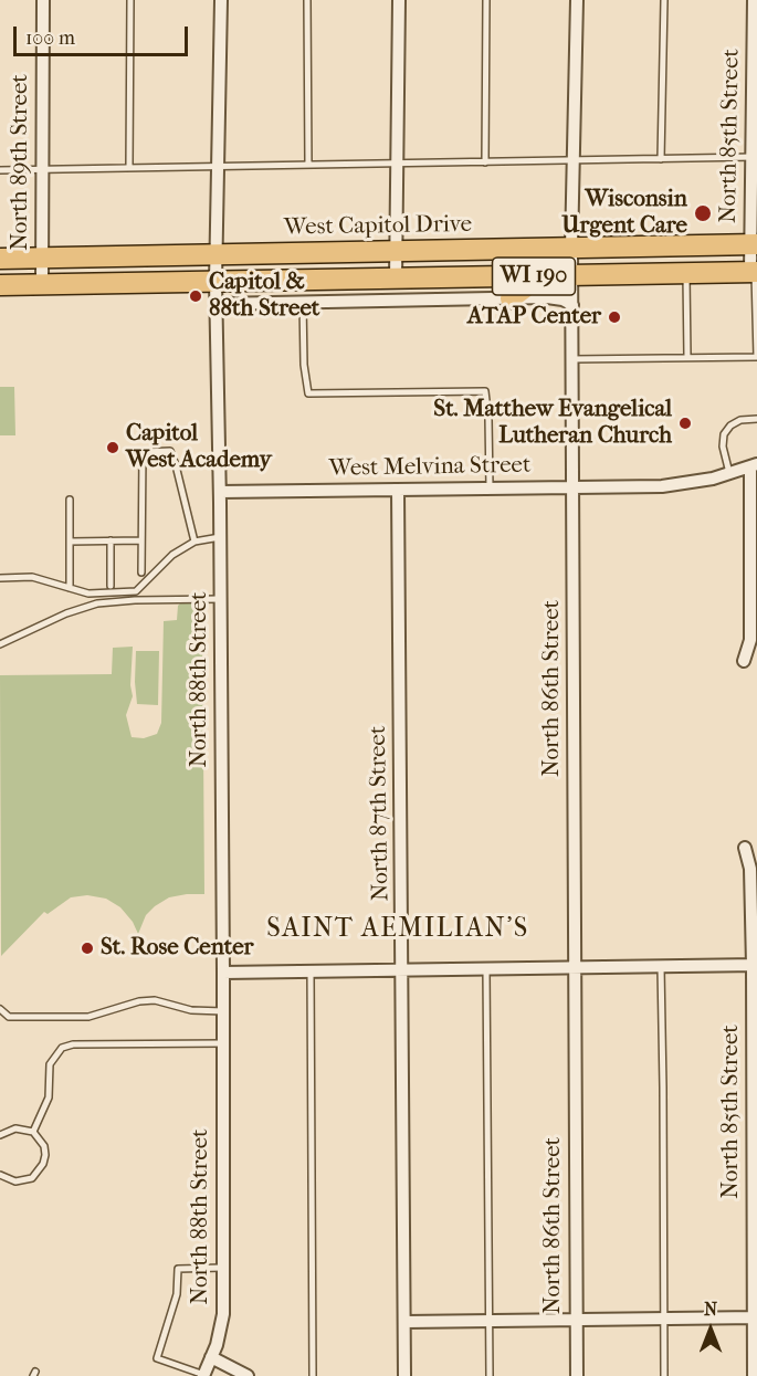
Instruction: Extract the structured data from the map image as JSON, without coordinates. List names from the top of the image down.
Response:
{
  "streets": {
    "main road": ["West Capitol Drive", "WI 190"],
    "street": [
      "North 85th Street",
      "North 89th Street",
      "West Melvina Street",
      "North 88th Street",
      "North 86th Street",
      "North 87th Street"
    ]
  },
  "crossings": [
    ["North 85th Street", "West Capitol Drive"],
    ["North 85th Street", "WI 190"],
    ["North 89th Street", "West Capitol Drive"],
    ["North 89th Street", "WI 190"],
    ["West Capitol Drive", "North 88th Street"],
    ["West Capitol Drive", "North 86th Street"],
    ["WI 190", "North 88th Street"],
    ["WI 190", "North 86th Street"],
    ["West Melvina Street", "North 88th Street"],
    ["West Melvina Street", "North 86th Street"],
    ["West Melvina Street", "North 87th Street"]
  ],
  "districts": ["SAINT AEMILIAN'S"],
  "places": [
    "Wisconsin Urgent Care",
    "Capitol & 88th Street",
    "ATAP Center",
    "St. Matthew Evangelical Lutheran Church",
    "Capitol West Academy",
    "St. Rose Center"
  ],
  "scale_bar": "100 m",
  "north": "top"
}
